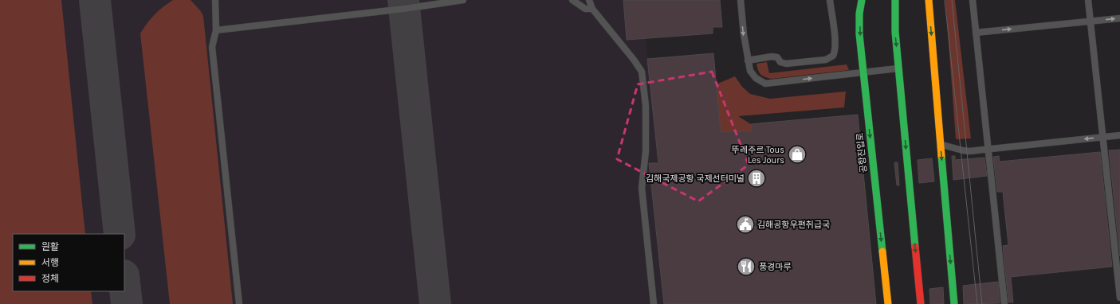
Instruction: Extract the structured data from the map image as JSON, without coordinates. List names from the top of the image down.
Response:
{
  "streets": {
    "main road": ["공항진입로"]
  },
  "places": {
    "shop": ["뚜레주르 Tous Les Jours"],
    "building": ["김해국제공항 국제선터미널"],
    "public building": ["김해공항우편취급국"],
    "restaurant": ["풍경마루"]
  },
  "legend": ["원활", "서행", "정체"]
}
